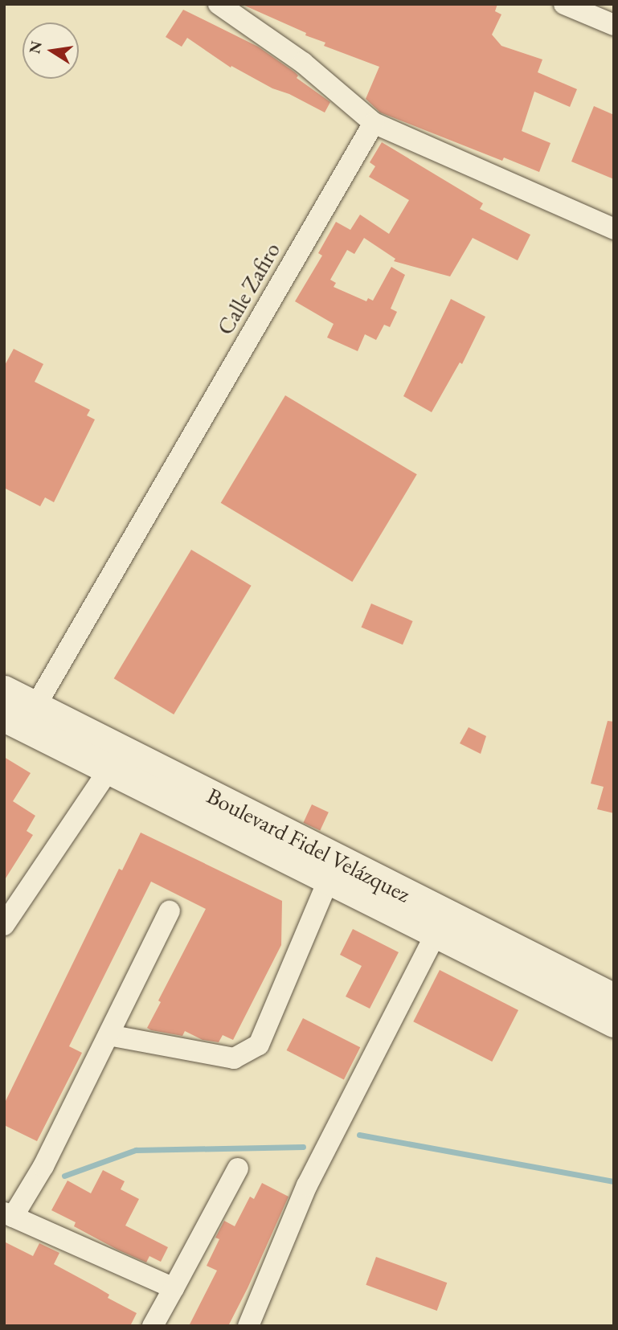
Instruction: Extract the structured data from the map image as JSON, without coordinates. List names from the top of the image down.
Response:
{
  "streets": {
    "main road": ["Boulevard Fidel Velázquez"],
    "street": ["Calle Zafiro"]
  },
  "crossings": [
    ["Calle Zafiro", "Boulevard Fidel Velázquez"]
  ],
  "north": "left"
}
